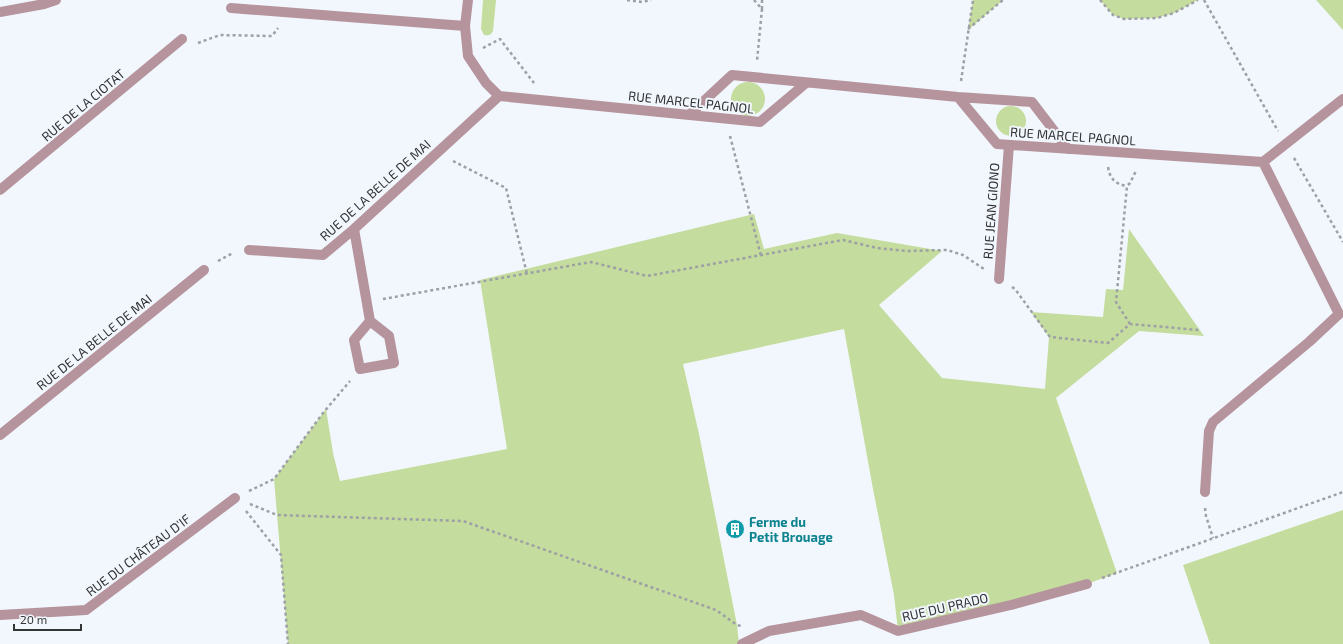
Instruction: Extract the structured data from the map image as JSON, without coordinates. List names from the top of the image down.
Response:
{
  "streets": {
    "street": [
      "RUE MARCEL PAGNOL",
      "RUE DE LA CIOTAT",
      "RUE DE LA BELLE DE MAI",
      "RUE JEAN GIONO",
      "RUE DU CHÂTEAU D'IF",
      "RUE DU PRADO"
    ]
  },
  "crossings": [
    ["RUE MARCEL PAGNOL", "RUE DE LA BELLE DE MAI"],
    ["RUE MARCEL PAGNOL", "RUE JEAN GIONO"]
  ],
  "places": {
    "building": ["Ferme du Petit Brouage"]
  },
  "scale_bar": "20 m"
}
